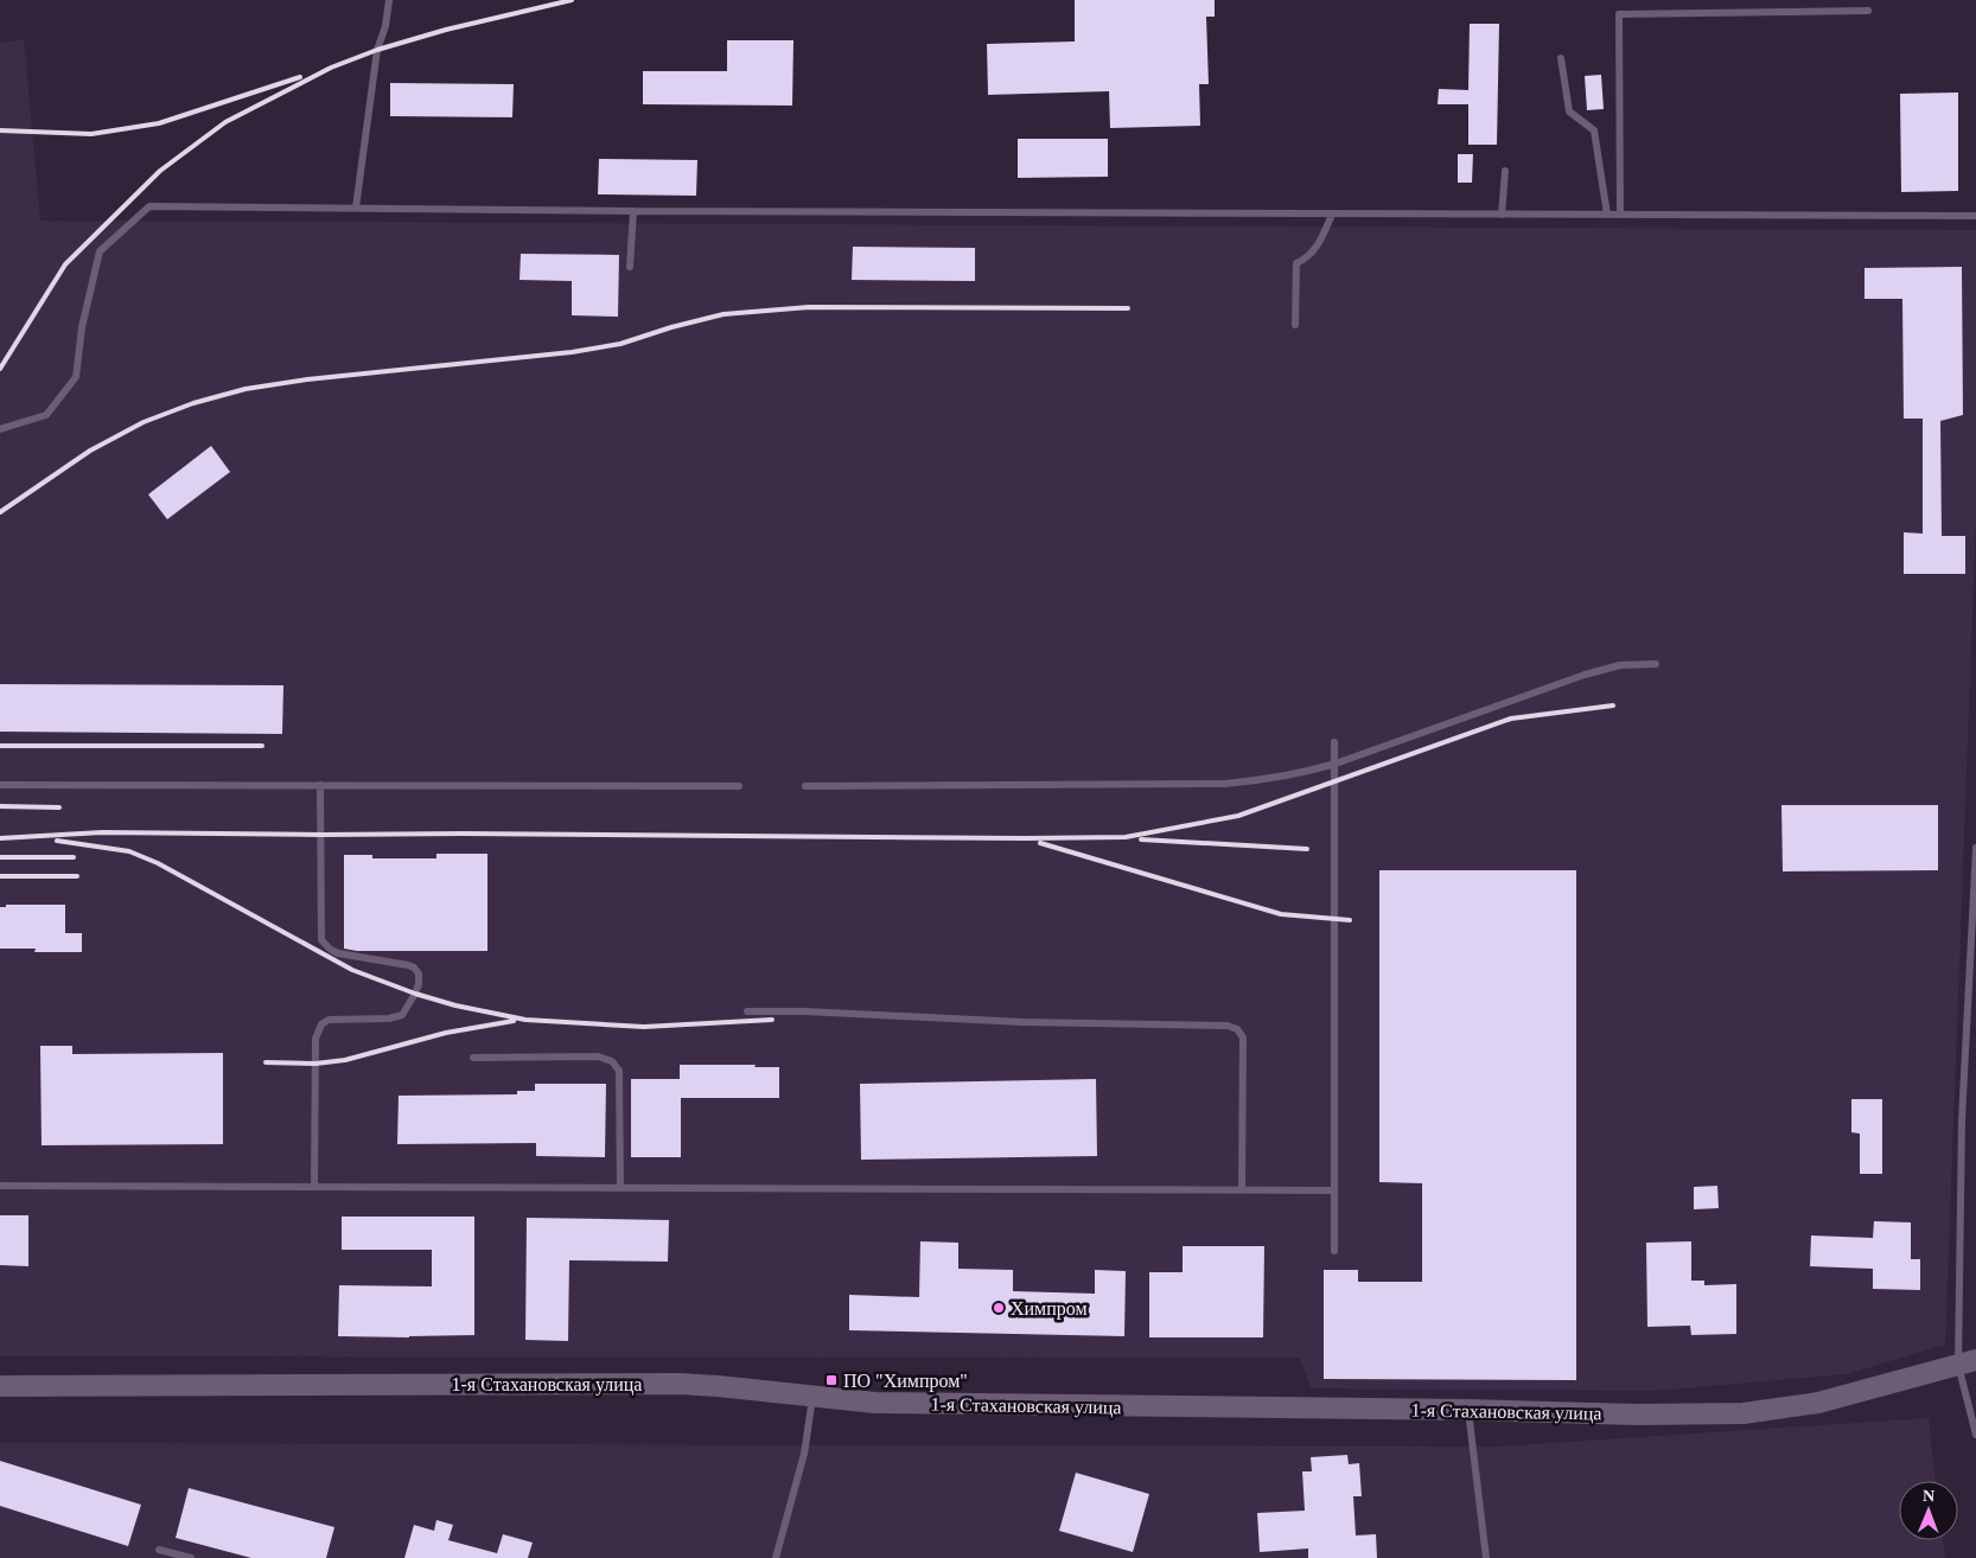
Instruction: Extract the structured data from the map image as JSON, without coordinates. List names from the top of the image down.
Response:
{
  "streets": {
    "main road": ["1-я Стахановская улица"]
  },
  "places": {
    "other": ["Химпром"],
    "transit": ["ПО \"Химпром\""]
  },
  "north": "top"
}
